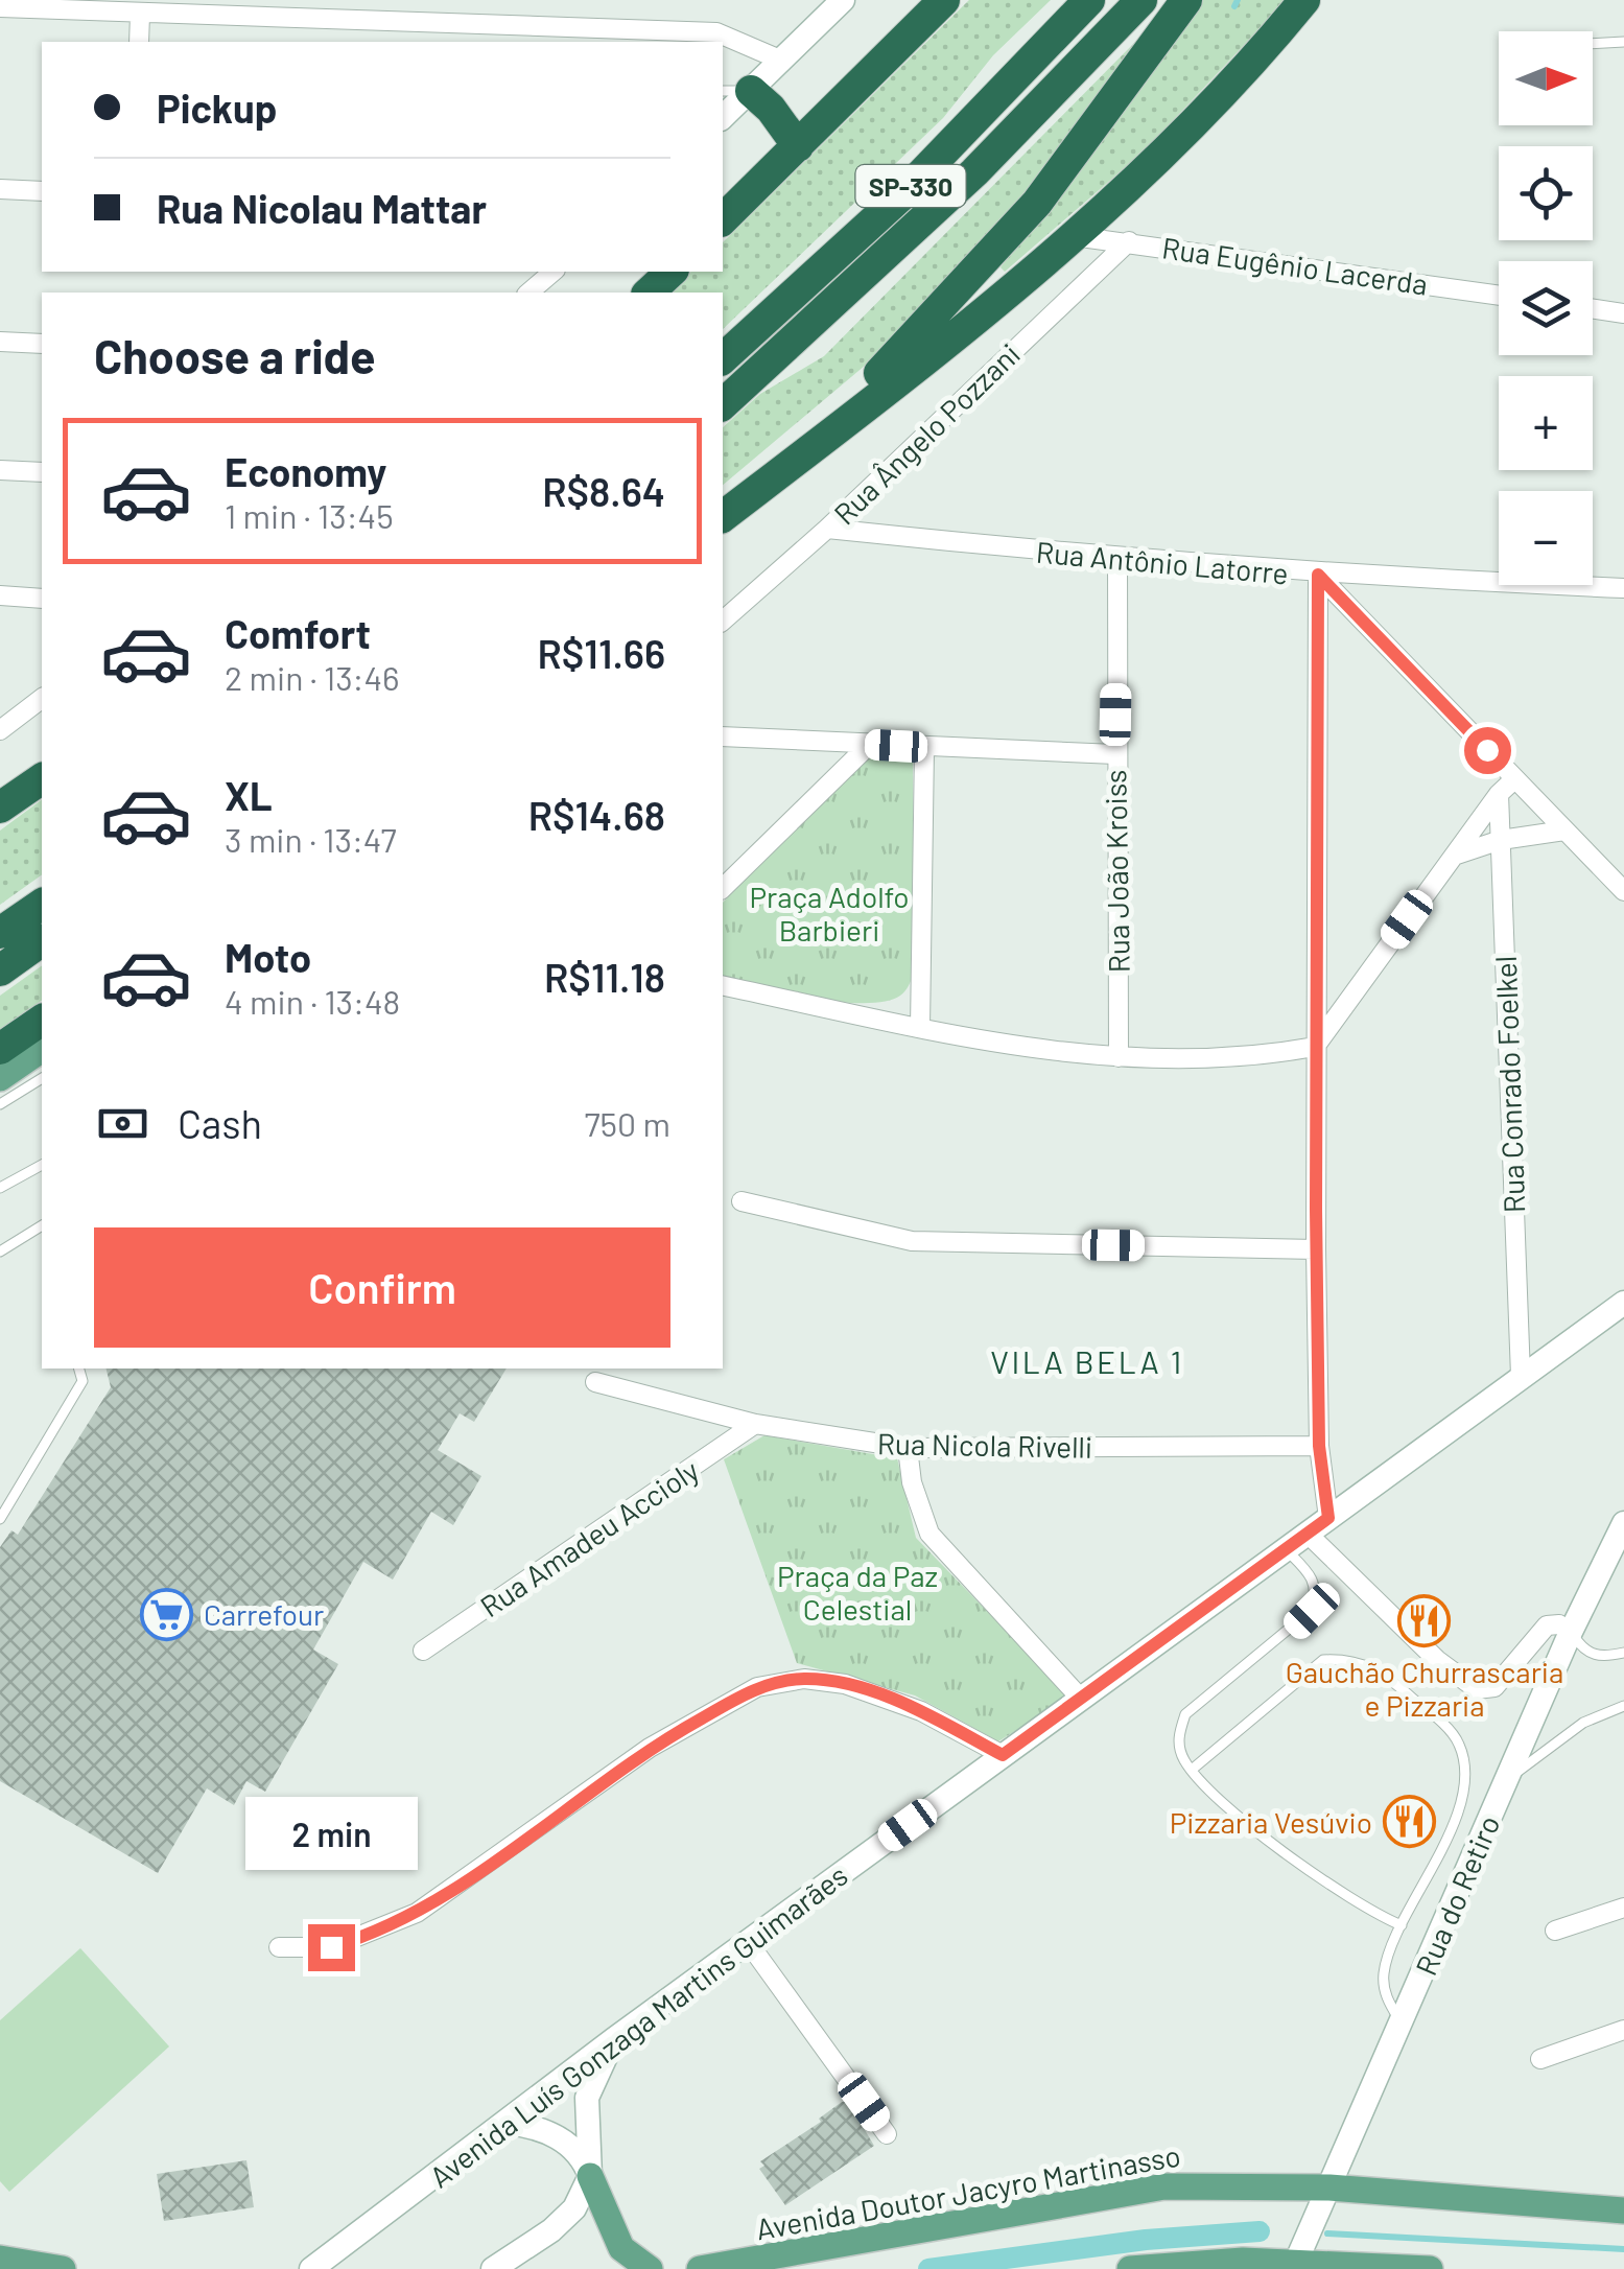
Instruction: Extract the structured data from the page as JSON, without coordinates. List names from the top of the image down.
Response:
{
  "streets": {
    "highway": ["SP-330"],
    "main road": ["Rua do Retiro", "Avenida Luís Gonzaga Martins Guimarães", "Avenida Doutor Jacyro Martinasso"],
    "street": [
      "Rua Eugênio Lacerda",
      "Rua Ângelo Pozzani",
      "Rua Antônio Latorre",
      "Rua João Kroiss",
      "Rua Conrado Foelkel",
      "Rua Nicola Rivelli",
      "Rua Amadeu Accioly"
    ]
  },
  "crossings": [
    ["Rua Eugênio Lacerda", "Rua Ângelo Pozzani"],
    ["Rua Ângelo Pozzani", "Rua Antônio Latorre"],
    ["Rua Antônio Latorre", "Rua João Kroiss"],
    ["Rua Conrado Foelkel", "Avenida Luís Gonzaga Martins Guimarães"],
    ["Rua Nicola Rivelli", "Rua Amadeu Accioly"],
    ["Rua do Retiro", "Avenida Doutor Jacyro Martinasso"]
  ],
  "districts": ["VILA BELA 1"],
  "parks": ["Praça Adolfo Barbieri", "Praça da Paz Celestial"],
  "places": {
    "supermarket": ["Carrefour"],
    "restaurant": ["Gauchão Churrascaria e Pizzaria", "Pizzaria Vesúvio"]
  },
  "north": "right",
  "page": {
    "map_buttons": ["+", "−"],
    "banner": ["Pickup", "Rua Nicolau Mattar"],
    "heading": "Choose a ride",
    "list": [
      {
        "name": "Economy",
        "note": "1 min · 13:45",
        "value": "R$8.64"
      },
      {
        "name": "Comfort",
        "note": "2 min · 13:46",
        "value": "R$11.66"
      },
      {
        "name": "XL",
        "note": "3 min · 13:47",
        "value": "R$14.68"
      },
      {
        "name": "Moto",
        "note": "4 min · 13:48",
        "value": "R$11.18"
      }
    ],
    "pay": ["Cash", "750 m"],
    "buttons": "Confirm",
    "bubble": "2 min"
  }
}
